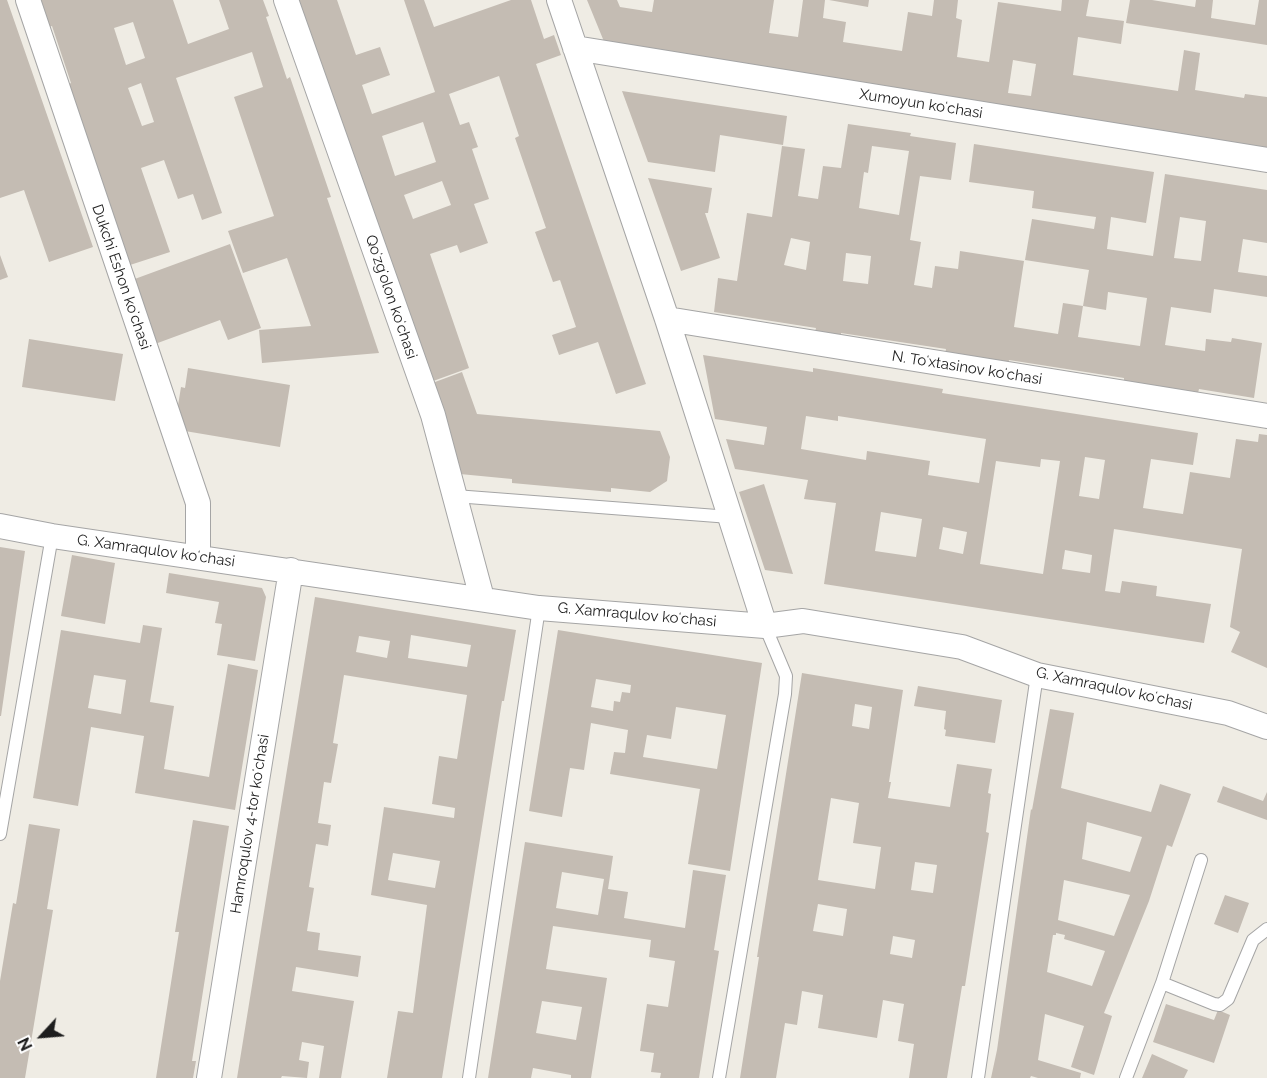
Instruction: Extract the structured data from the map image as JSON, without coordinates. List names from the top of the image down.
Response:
{
  "streets": {
    "street": [
      "Xumoyun koʻchasi",
      "Dukchi Eshon koʻchasi",
      "Qoʻzgʻolon koʻchasi",
      "N. Toʻxtasinov koʻchasi",
      "G. Xamraqulov koʻchasi",
      "Hamroqulov 4-tor koʻchasi"
    ]
  },
  "crossings": [
    ["Dukchi Eshon koʻchasi", "G. Xamraqulov koʻchasi"],
    ["Qoʻzgʻolon koʻchasi", "G. Xamraqulov koʻchasi"],
    ["G. Xamraqulov koʻchasi", "Hamroqulov 4-tor koʻchasi"]
  ],
  "north": "bottom left"
}
